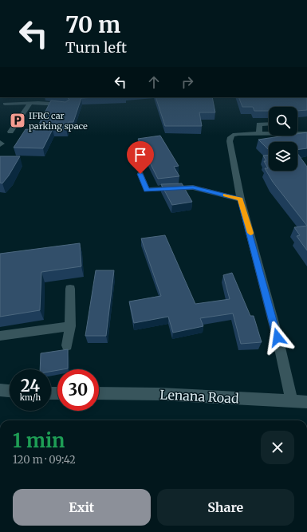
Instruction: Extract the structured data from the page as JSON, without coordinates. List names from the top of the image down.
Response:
{
  "streets": {
    "street": ["Lenana Road"]
  },
  "places": {
    "parking": ["IFRC car parking space"]
  },
  "page": {
    "turn": ["70 m", "Turn left"],
    "speed": "24 km/h",
    "limit": "30",
    "heading": ["1 min", "120 m · 09:42"],
    "buttons": ["Exit", "Share"]
  }
}
